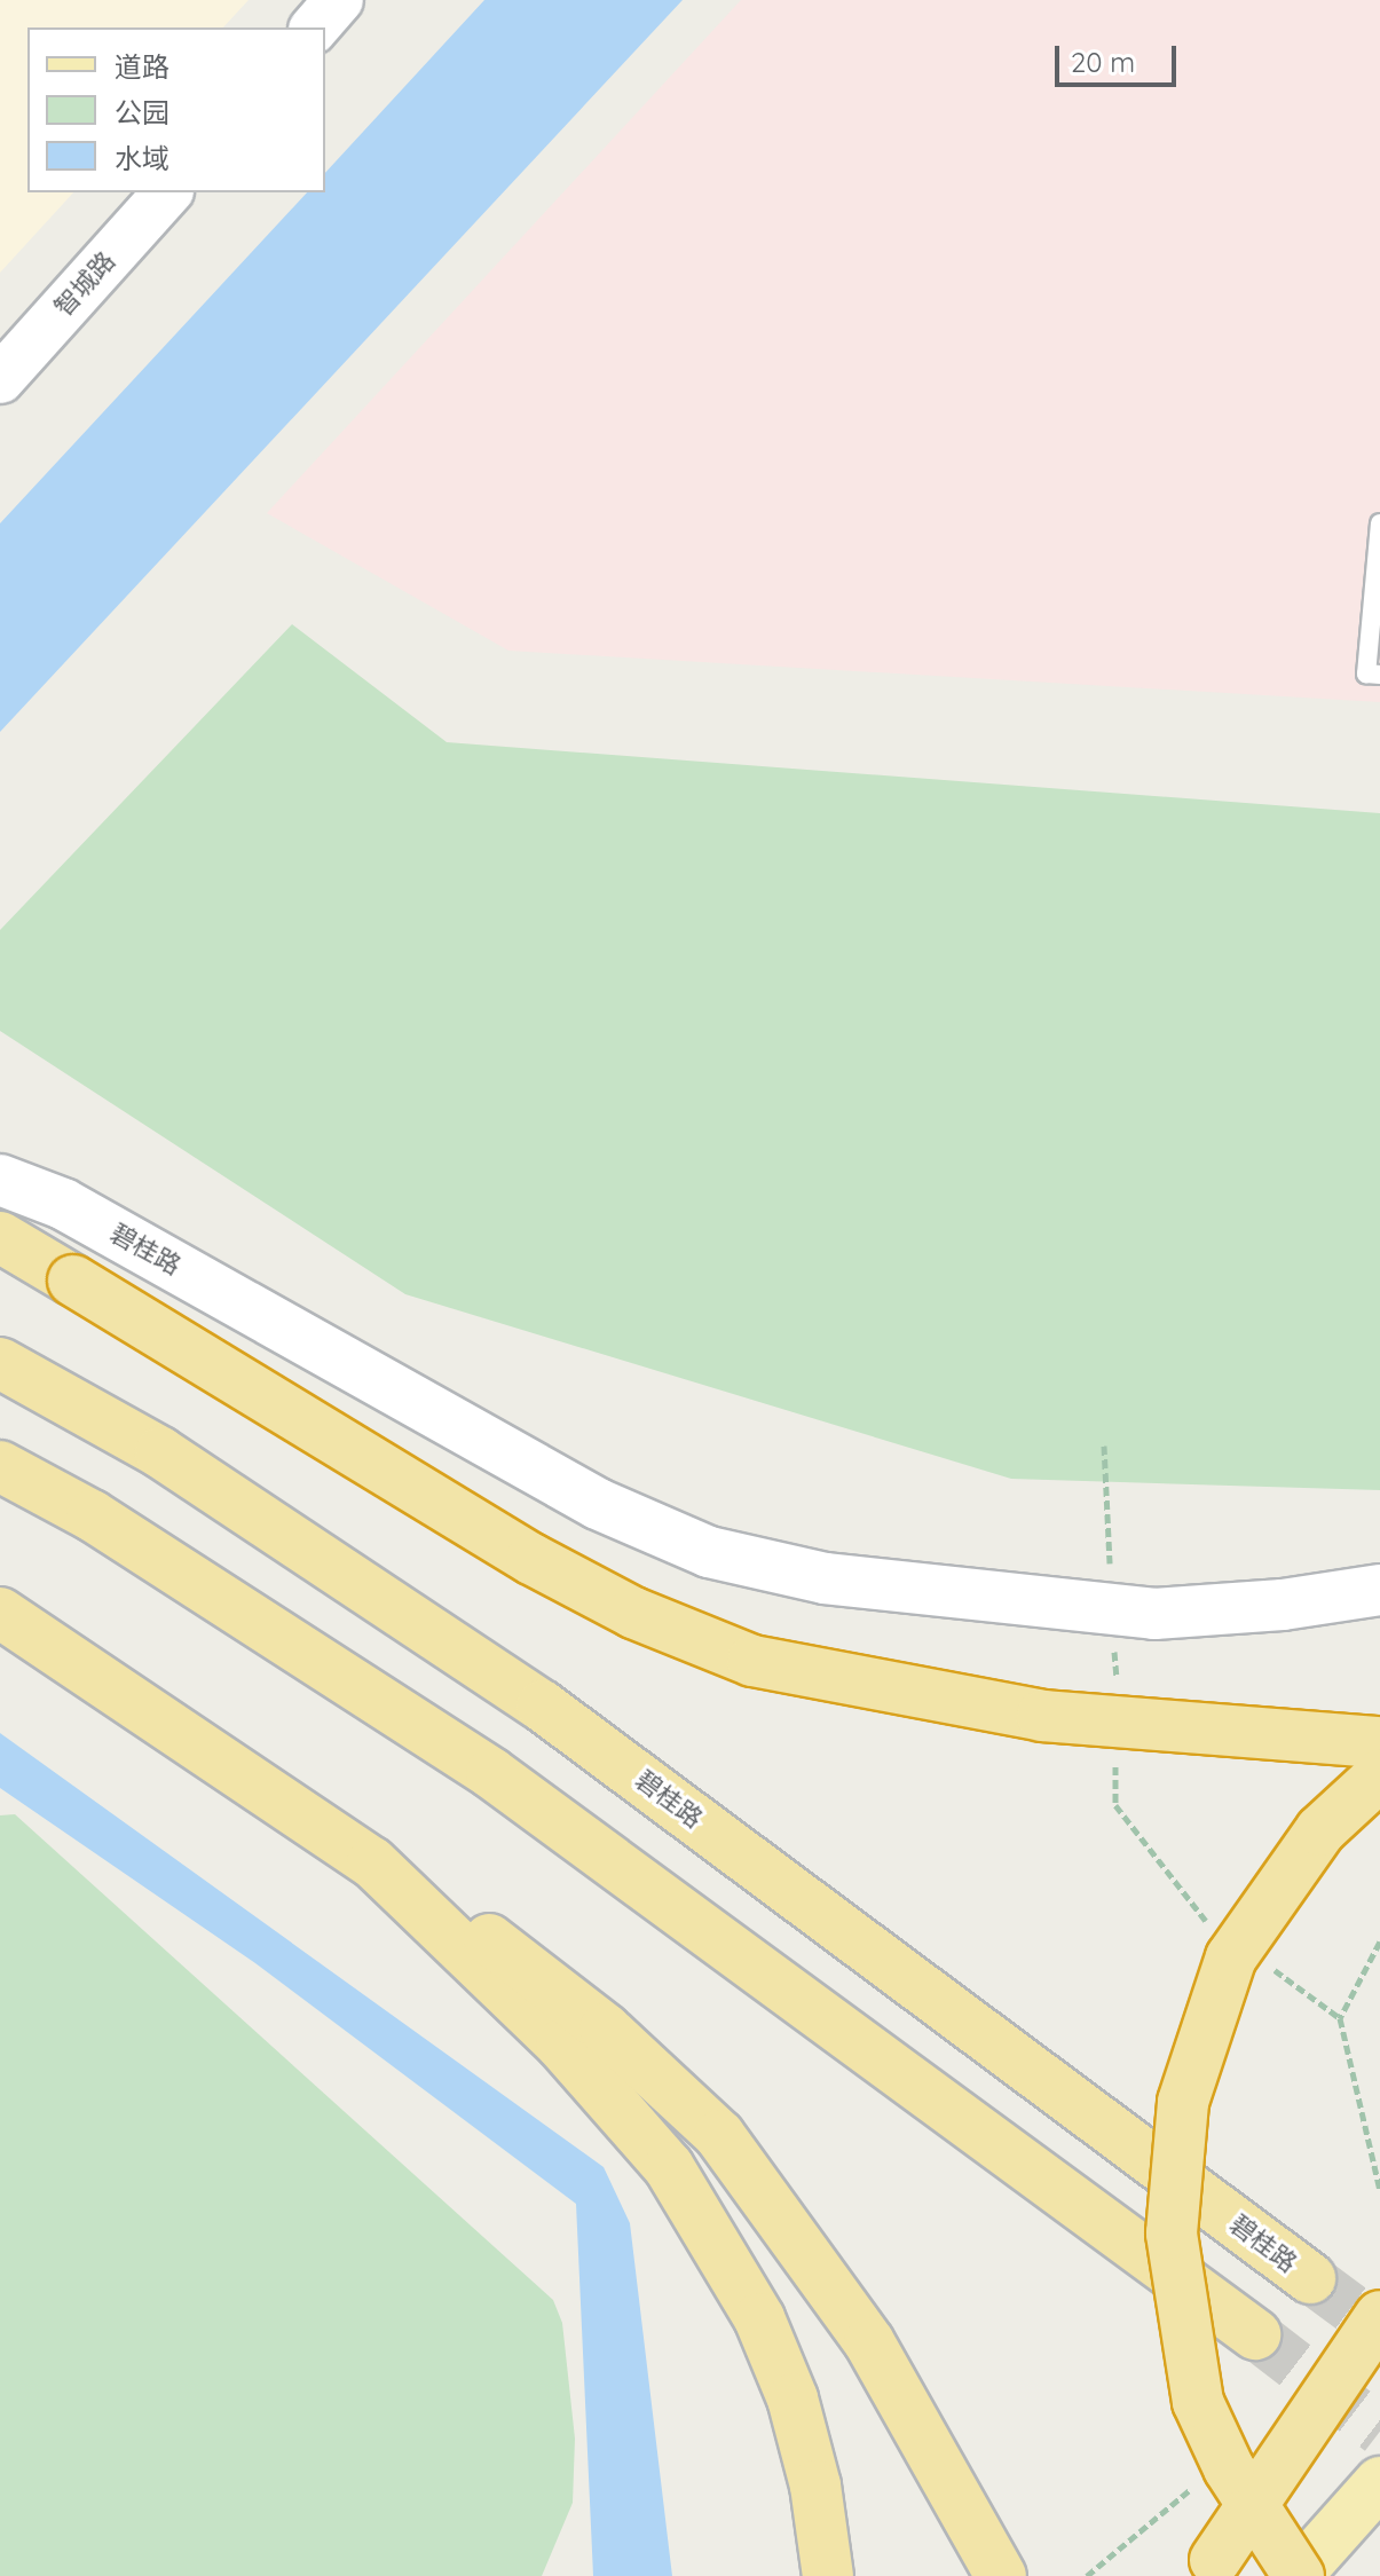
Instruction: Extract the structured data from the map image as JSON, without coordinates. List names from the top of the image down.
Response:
{
  "streets": {
    "highway": ["碧桂路"],
    "street": ["智城路"]
  },
  "legend": ["道路", "公园", "水域"],
  "scale_bar": "20 m"
}
